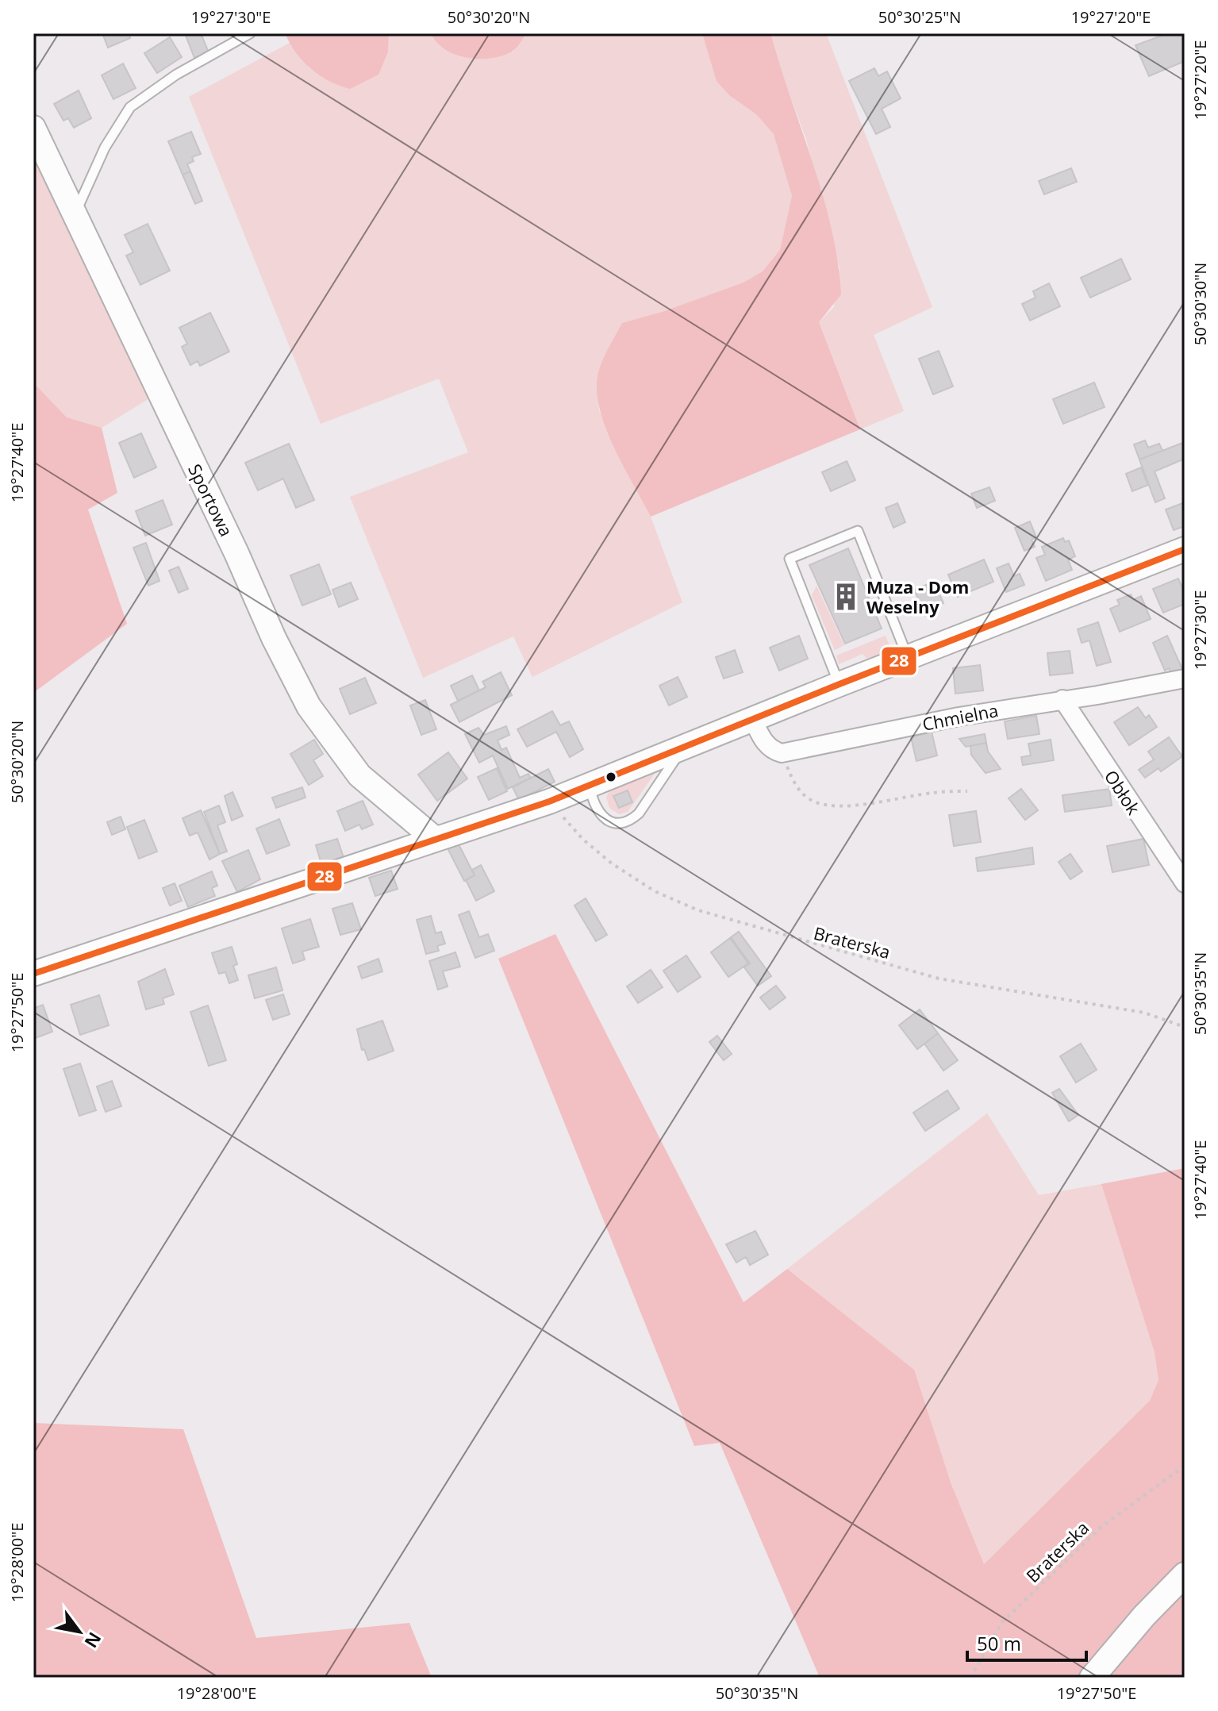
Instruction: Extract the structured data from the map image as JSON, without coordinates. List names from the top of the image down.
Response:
{
  "streets": {
    "street": ["Sportowa", "Chmielna", "Obłok"],
    "path": ["Braterska"]
  },
  "crossings": [
    ["Chmielna", "Obłok"]
  ],
  "places": {
    "building": ["Muza - Dom Weselny"]
  },
  "lines": ["transit line 28"],
  "scale_bar": "50 m",
  "north": "bottom right",
  "coordinates": [
    "19°27'30\"E",
    "50°30'20\"N",
    "50°30'25\"N",
    "19°27'20\"E",
    "50°30'30\"N",
    "19°27'40\"E",
    "50°30'35\"N",
    "19°27'50\"E",
    "19°28'00\"E"
  ]
}
